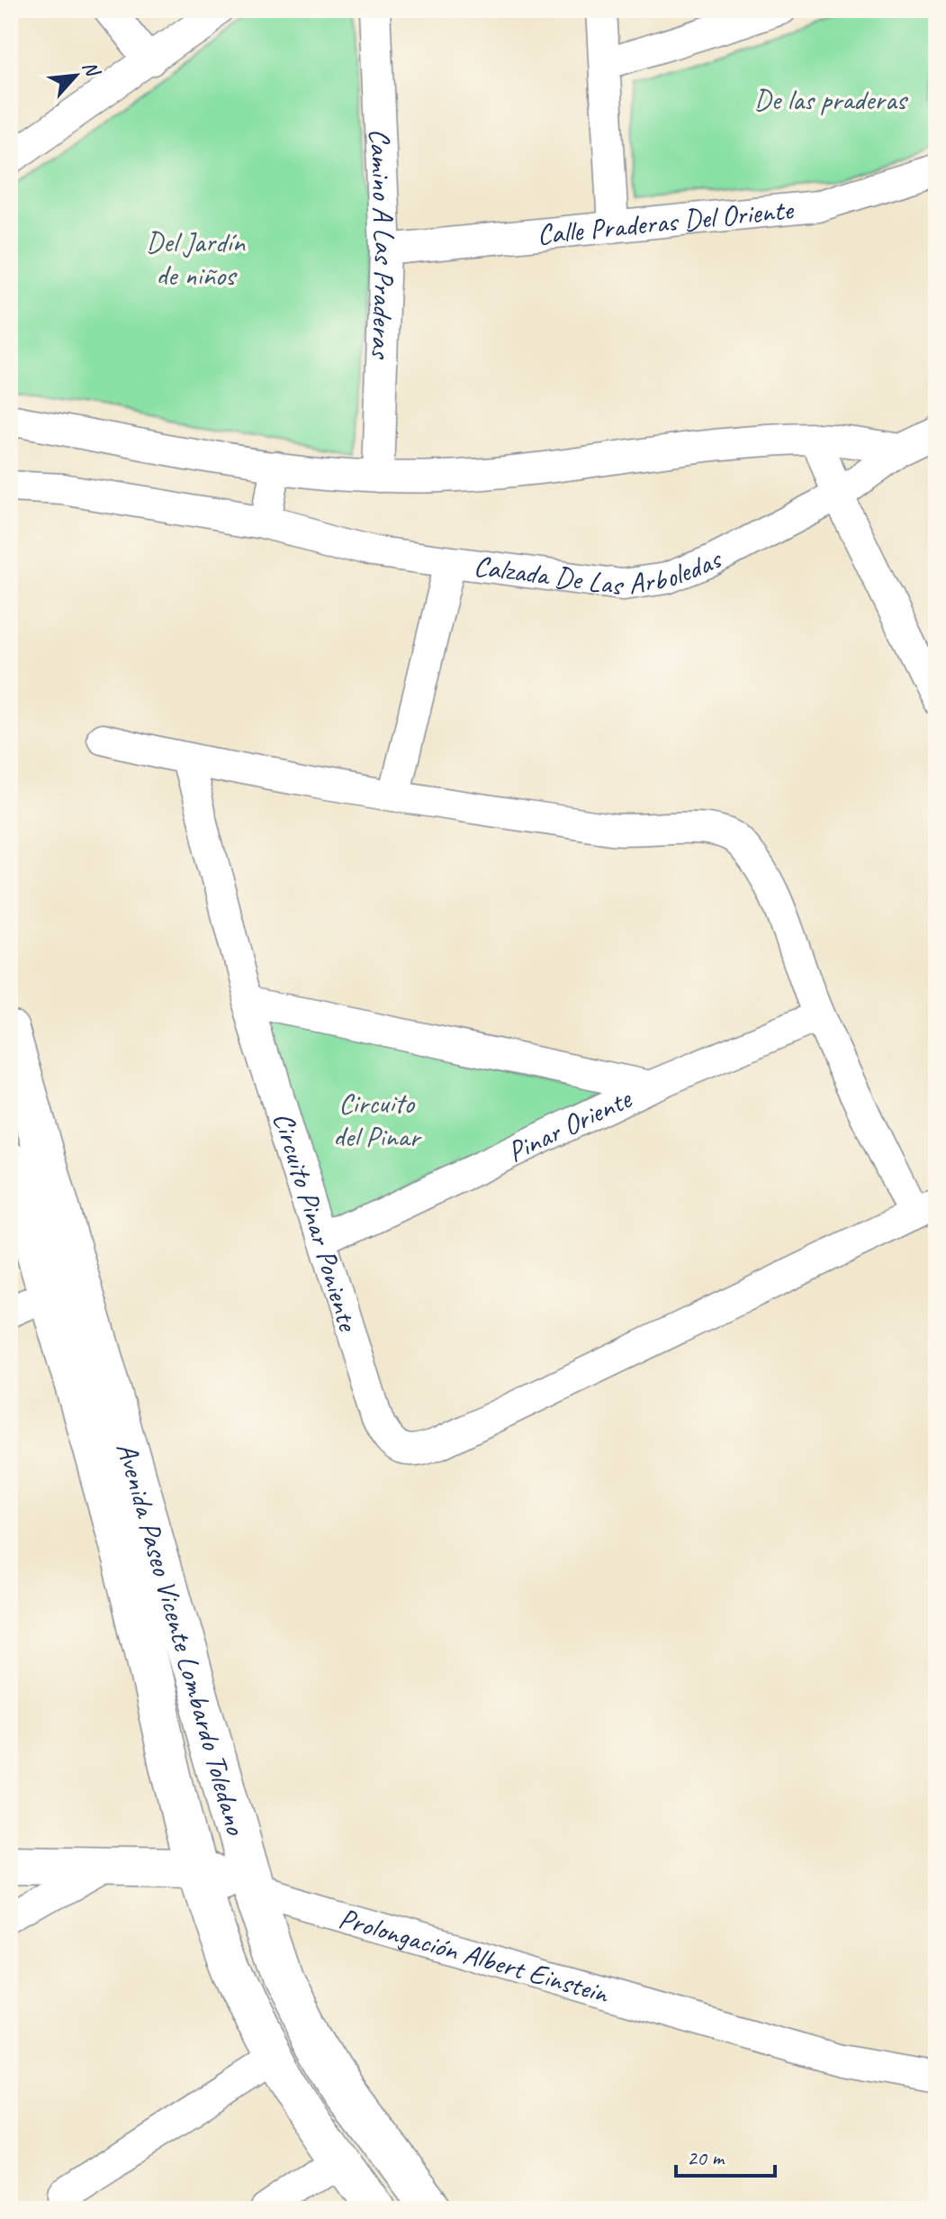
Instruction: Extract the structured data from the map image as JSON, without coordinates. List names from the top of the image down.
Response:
{
  "streets": {
    "main road": ["Avenida Paseo Vicente Lombardo Toledano", "Prolongación Albert Einstein"],
    "street": [
      "Calle Praderas Del Oriente",
      "Camino A Las Praderas",
      "Calzada De Las Arboledas",
      "Pinar Oriente",
      "Circuito Pinar Poniente"
    ]
  },
  "crossings": [
    ["Calle Praderas Del Oriente", "Camino A Las Praderas"],
    ["Pinar Oriente", "Circuito Pinar Poniente"],
    ["Avenida Paseo Vicente Lombardo Toledano", "Prolongación Albert Einstein"]
  ],
  "parks": ["De las praderas", "Del Jardín de niños", "Circuito del Pinar"],
  "scale_bar": "20 m",
  "north": "top right"
}
